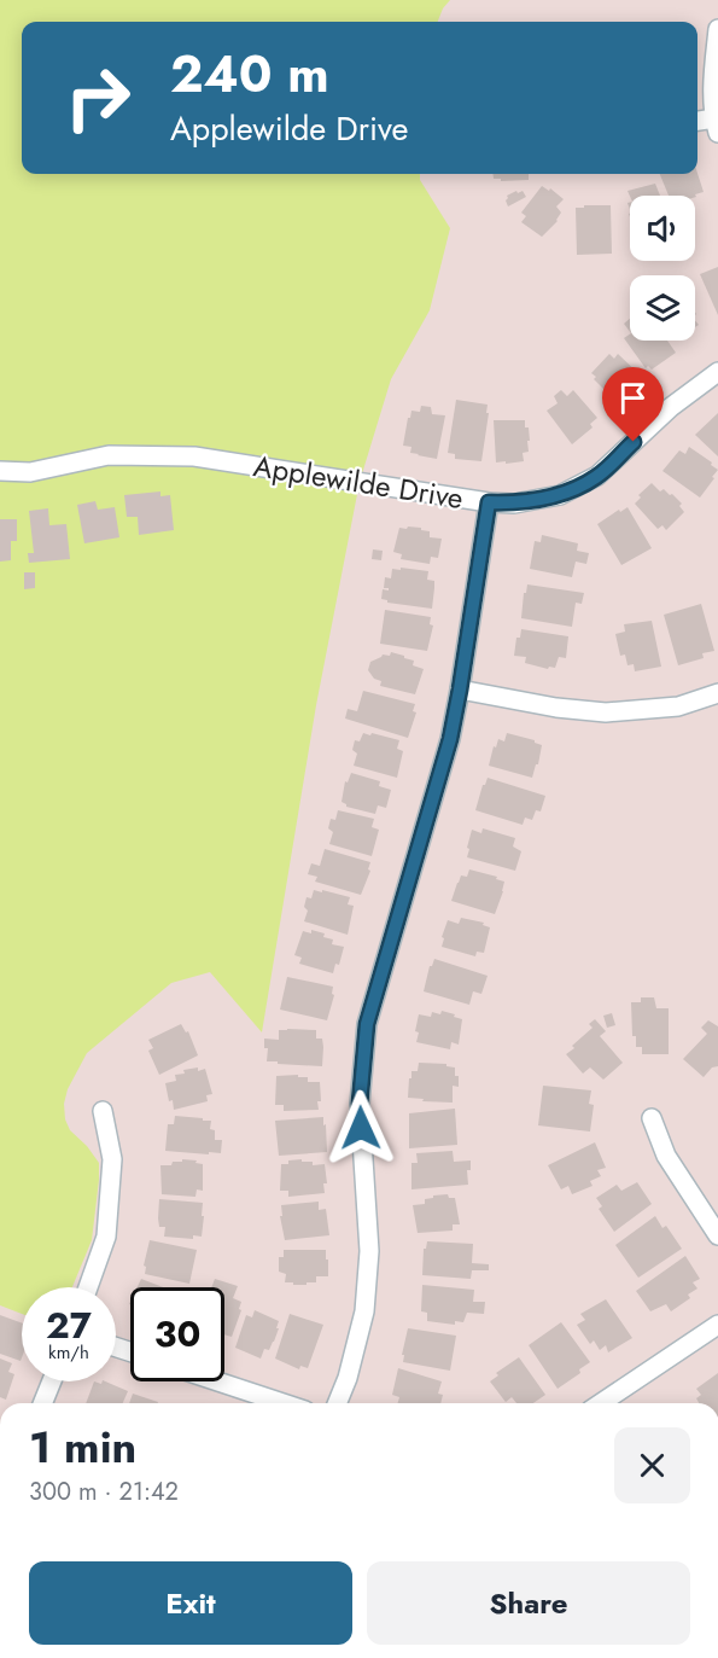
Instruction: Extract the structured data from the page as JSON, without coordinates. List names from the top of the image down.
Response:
{
  "streets": {
    "street": ["Applewilde Drive"]
  },
  "page": {
    "turn": ["240 m", "Applewilde Drive"],
    "speed": "27 km/h",
    "limit": "30",
    "heading": ["1 min", "300 m · 21:42"],
    "buttons": ["Exit", "Share"]
  }
}
